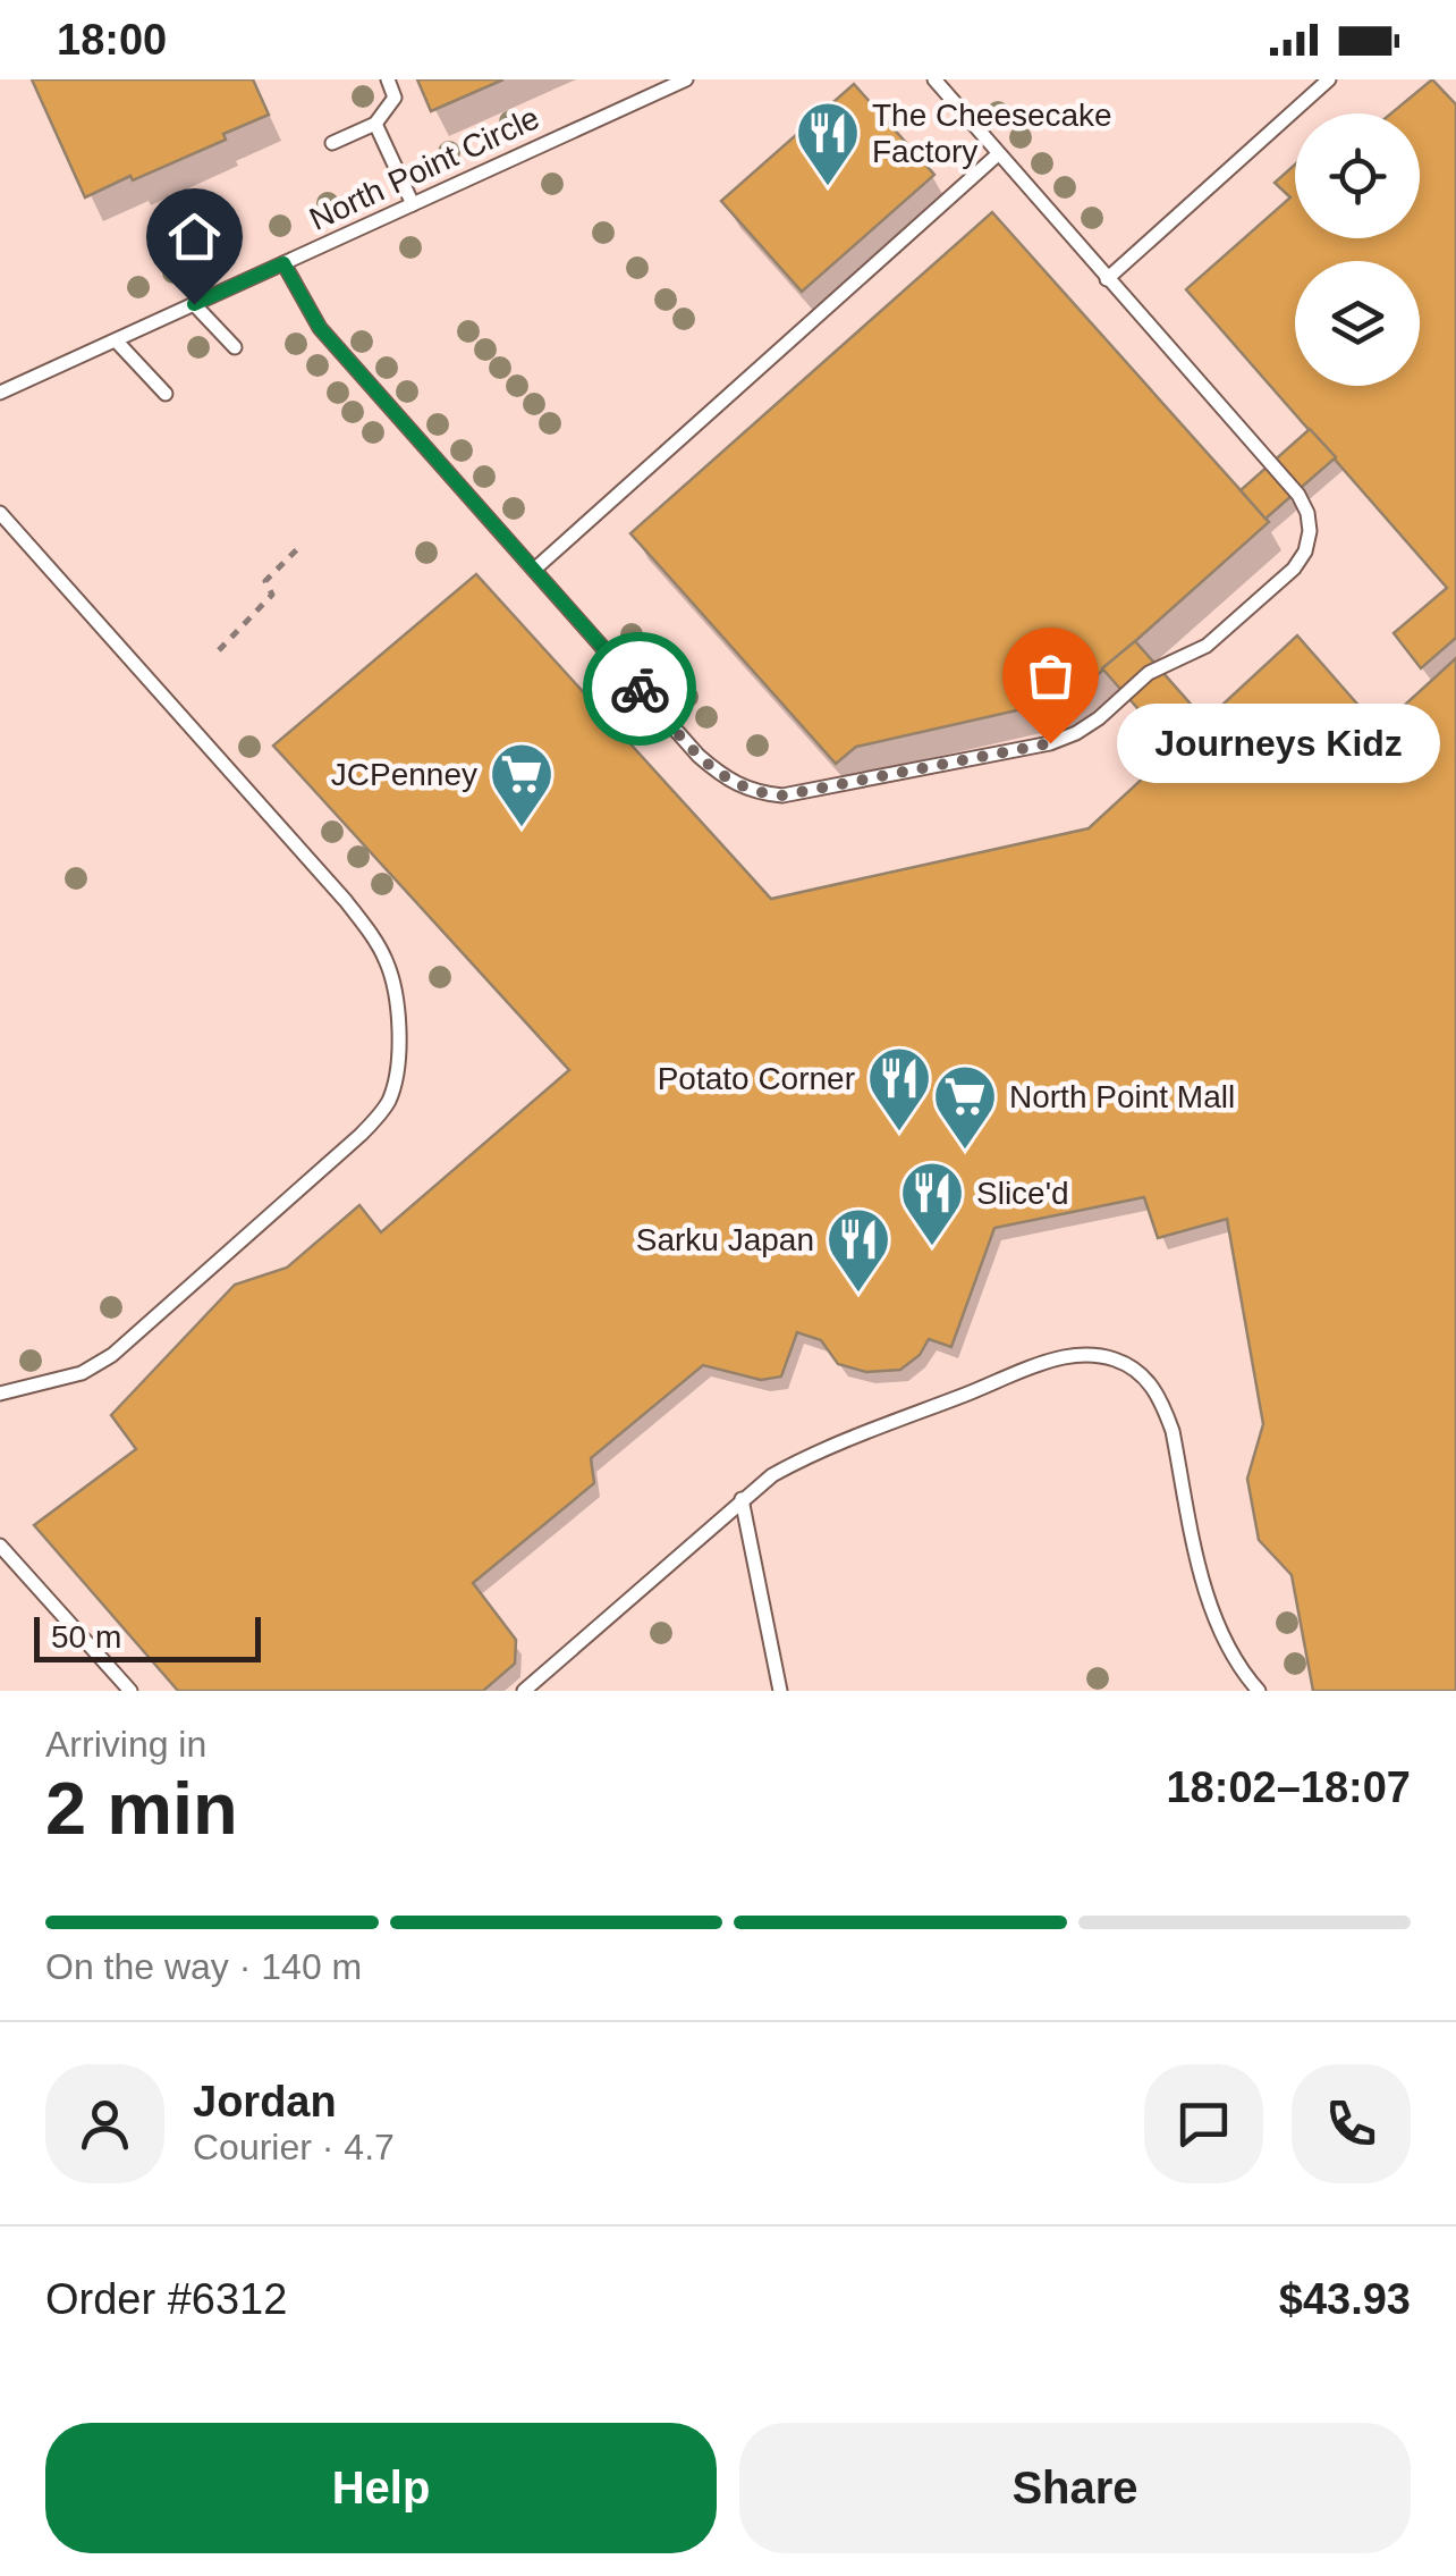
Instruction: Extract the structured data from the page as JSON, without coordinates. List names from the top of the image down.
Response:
{
  "streets": {
    "lane": ["North Point Circle"]
  },
  "places": {
    "restaurant": [
      "The Cheesecake Factory",
      "Potato Corner",
      "Slice'd",
      "Sarku Japan"
    ],
    "other": ["Journeys Kidz"],
    "supermarket": ["JCPenney", "North Point Mall"]
  },
  "scale_bar": "50 m",
  "page": {
    "status": "18:00",
    "bubble": "Journeys Kidz",
    "scale": "50 m",
    "heading": ["2 min", "Arriving in", "18:02–18:07"],
    "panel": [
      "Jordan",
      "Courier · 4.7",
      "Order #6312",
      "$43.93"
    ],
    "bar": "On the way · 140 m",
    "buttons": ["Help", "Share"]
  }
}
